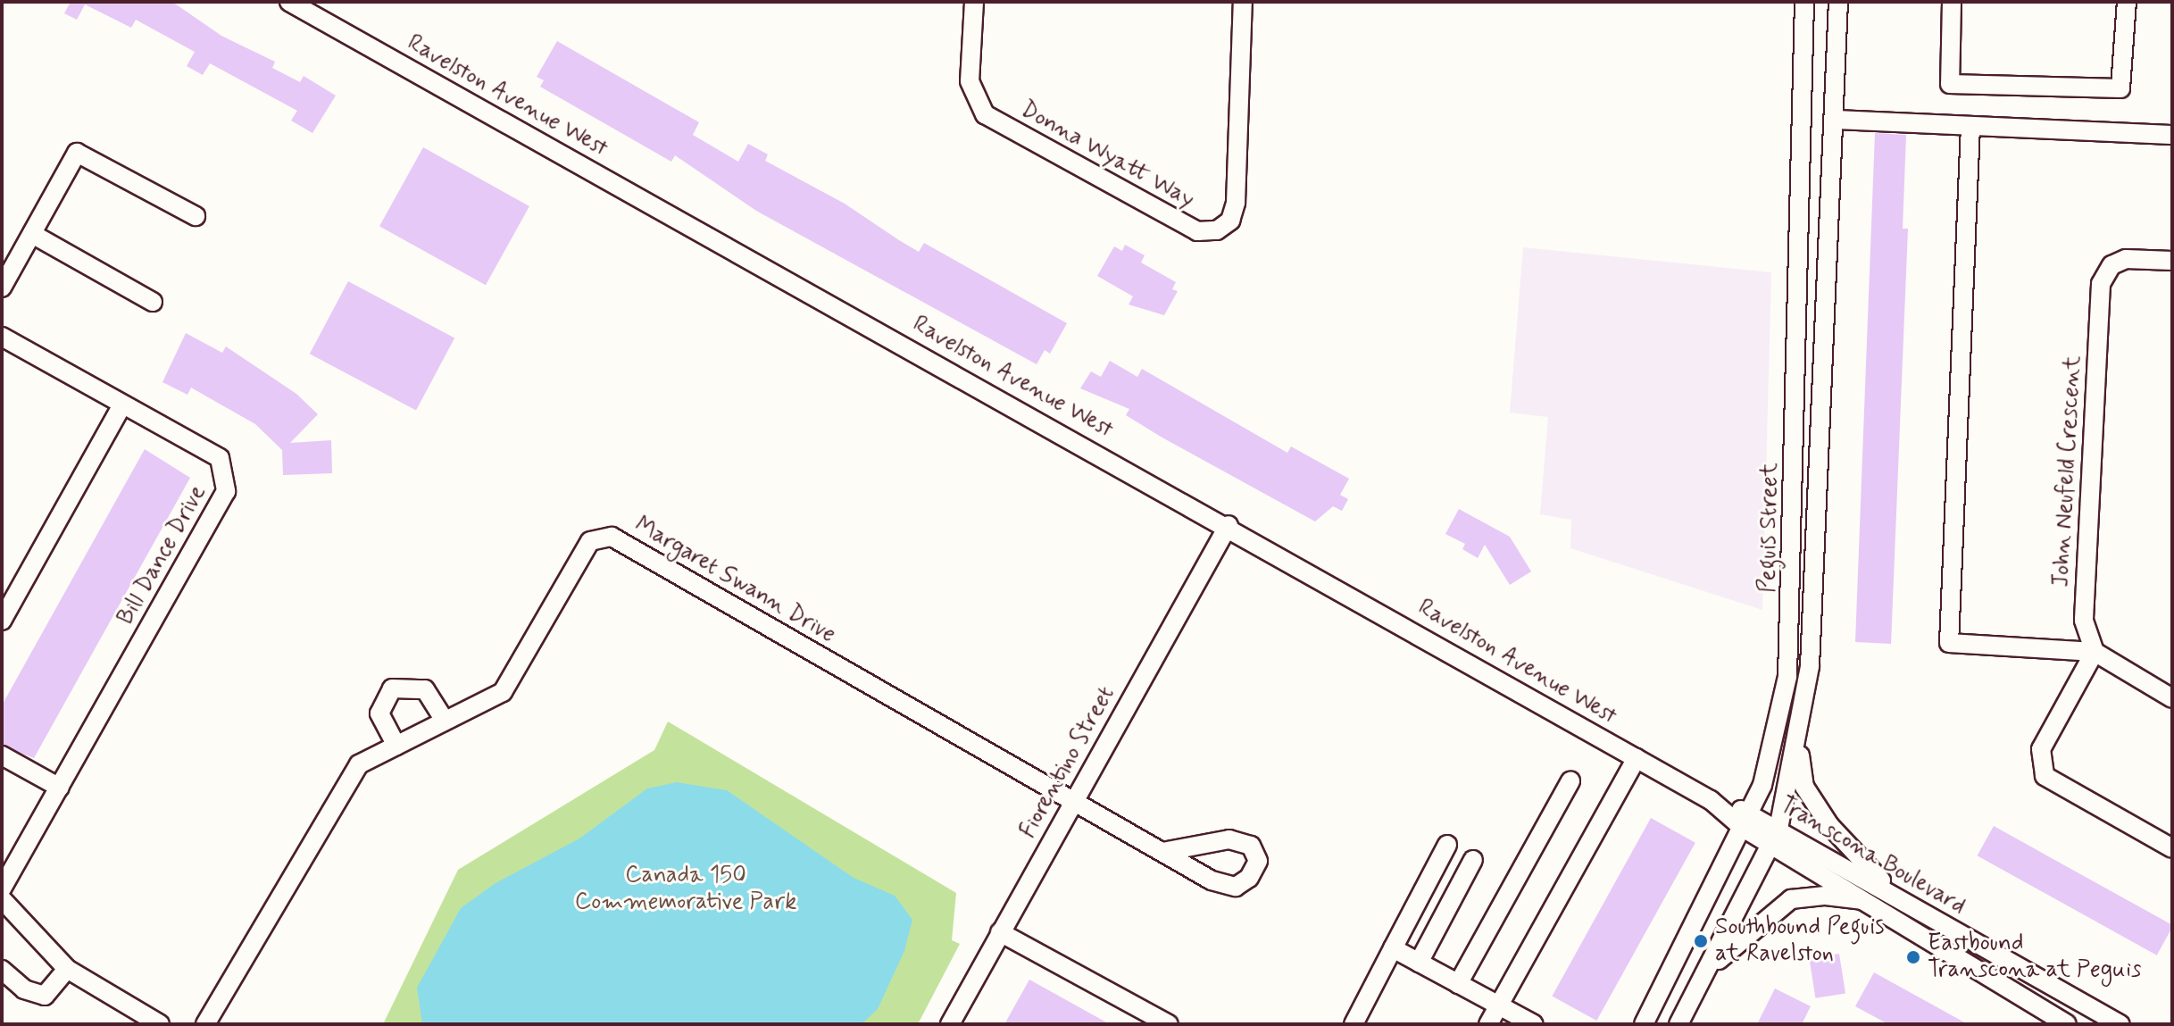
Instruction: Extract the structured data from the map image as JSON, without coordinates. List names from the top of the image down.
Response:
{
  "streets": {
    "street": [
      "Ravelston Avenue West",
      "Donna Wyatt Way",
      "John Neufeld Crescent",
      "Peguis Street",
      "Bill Dance Drive",
      "Margaret Swann Drive",
      "Fiorentino Street",
      "Transcona Boulevard"
    ]
  },
  "crossings": [
    ["Ravelston Avenue West", "Peguis Street"],
    ["Ravelston Avenue West", "Fiorentino Street"],
    ["Ravelston Avenue West", "Transcona Boulevard"],
    ["Peguis Street", "Transcona Boulevard"],
    ["Margaret Swann Drive", "Fiorentino Street"]
  ],
  "parks": ["Canada 150 Commemorative Park"],
  "places": ["Southbound Peguis at Ravelston", "Eastbound Transcona at Peguis"]
}
